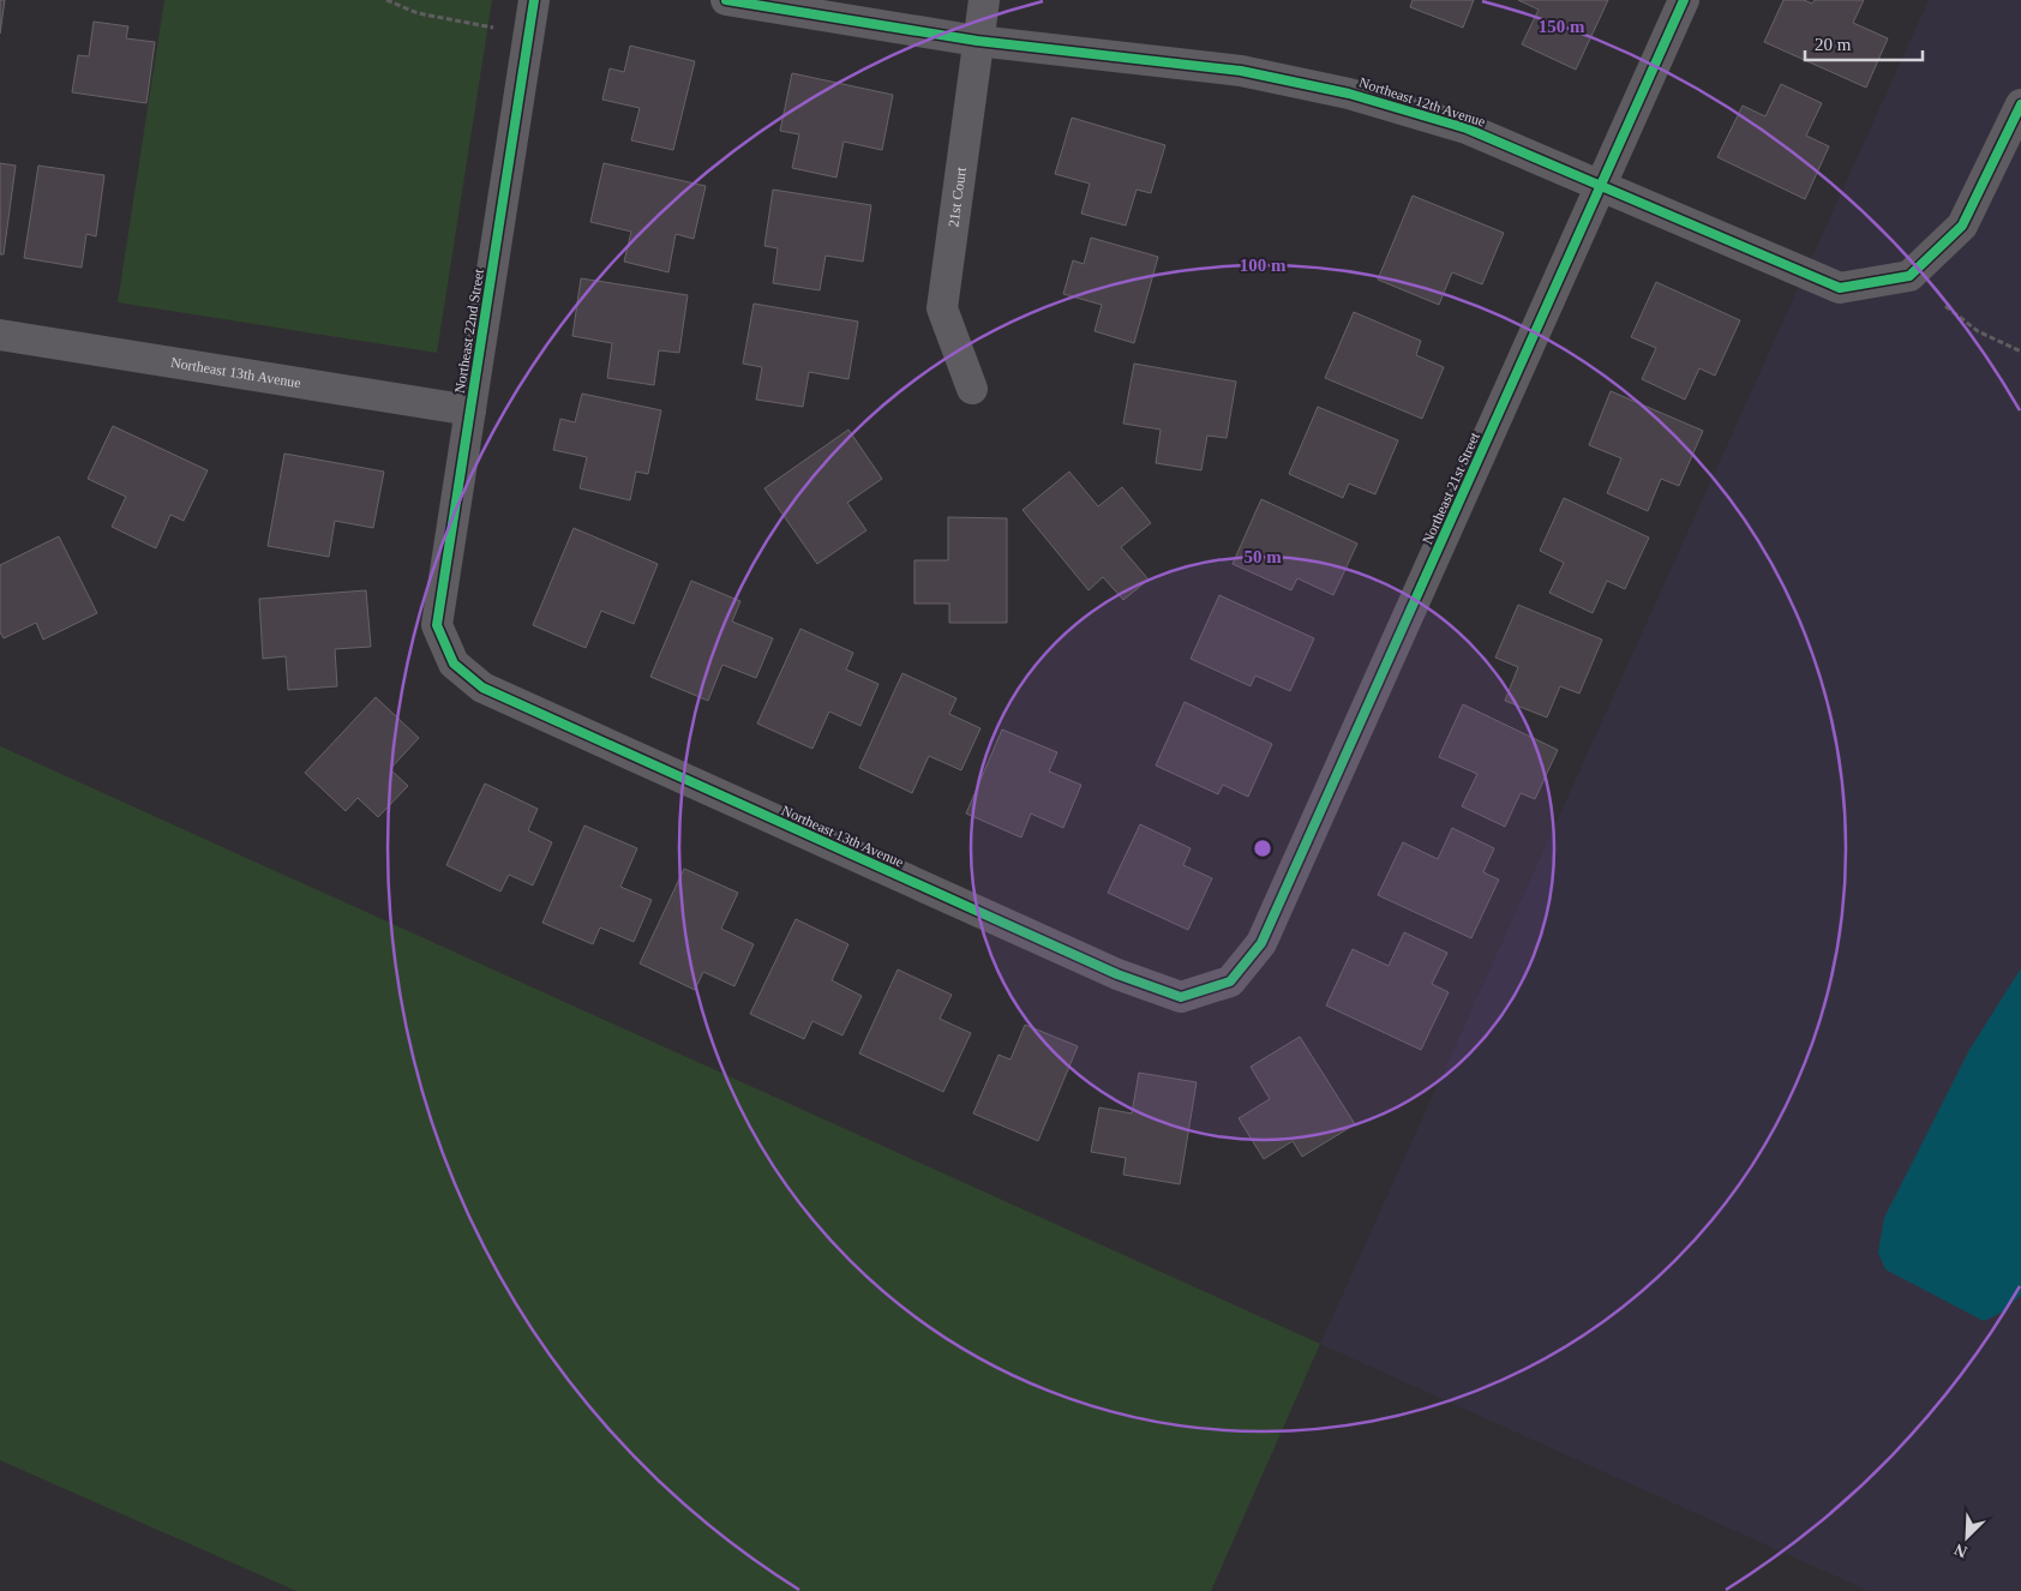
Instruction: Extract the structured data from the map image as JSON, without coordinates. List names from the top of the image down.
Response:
{
  "streets": {
    "street": [
      "Northeast 12th Avenue",
      "21st Court",
      "Northeast 22nd Street",
      "Northeast 13th Avenue",
      "Northeast 21st Street"
    ]
  },
  "crossings": [
    ["Northeast 12th Avenue", "21st Court"],
    ["Northeast 12th Avenue", "Northeast 21st Street"],
    ["Northeast 22nd Street", "Northeast 13th Avenue"],
    ["Northeast 13th Avenue", "Northeast 21st Street"]
  ],
  "scale_bar": "20 m",
  "north": "bottom left",
  "rings": ["150 m", "100 m", "50 m"]
}
